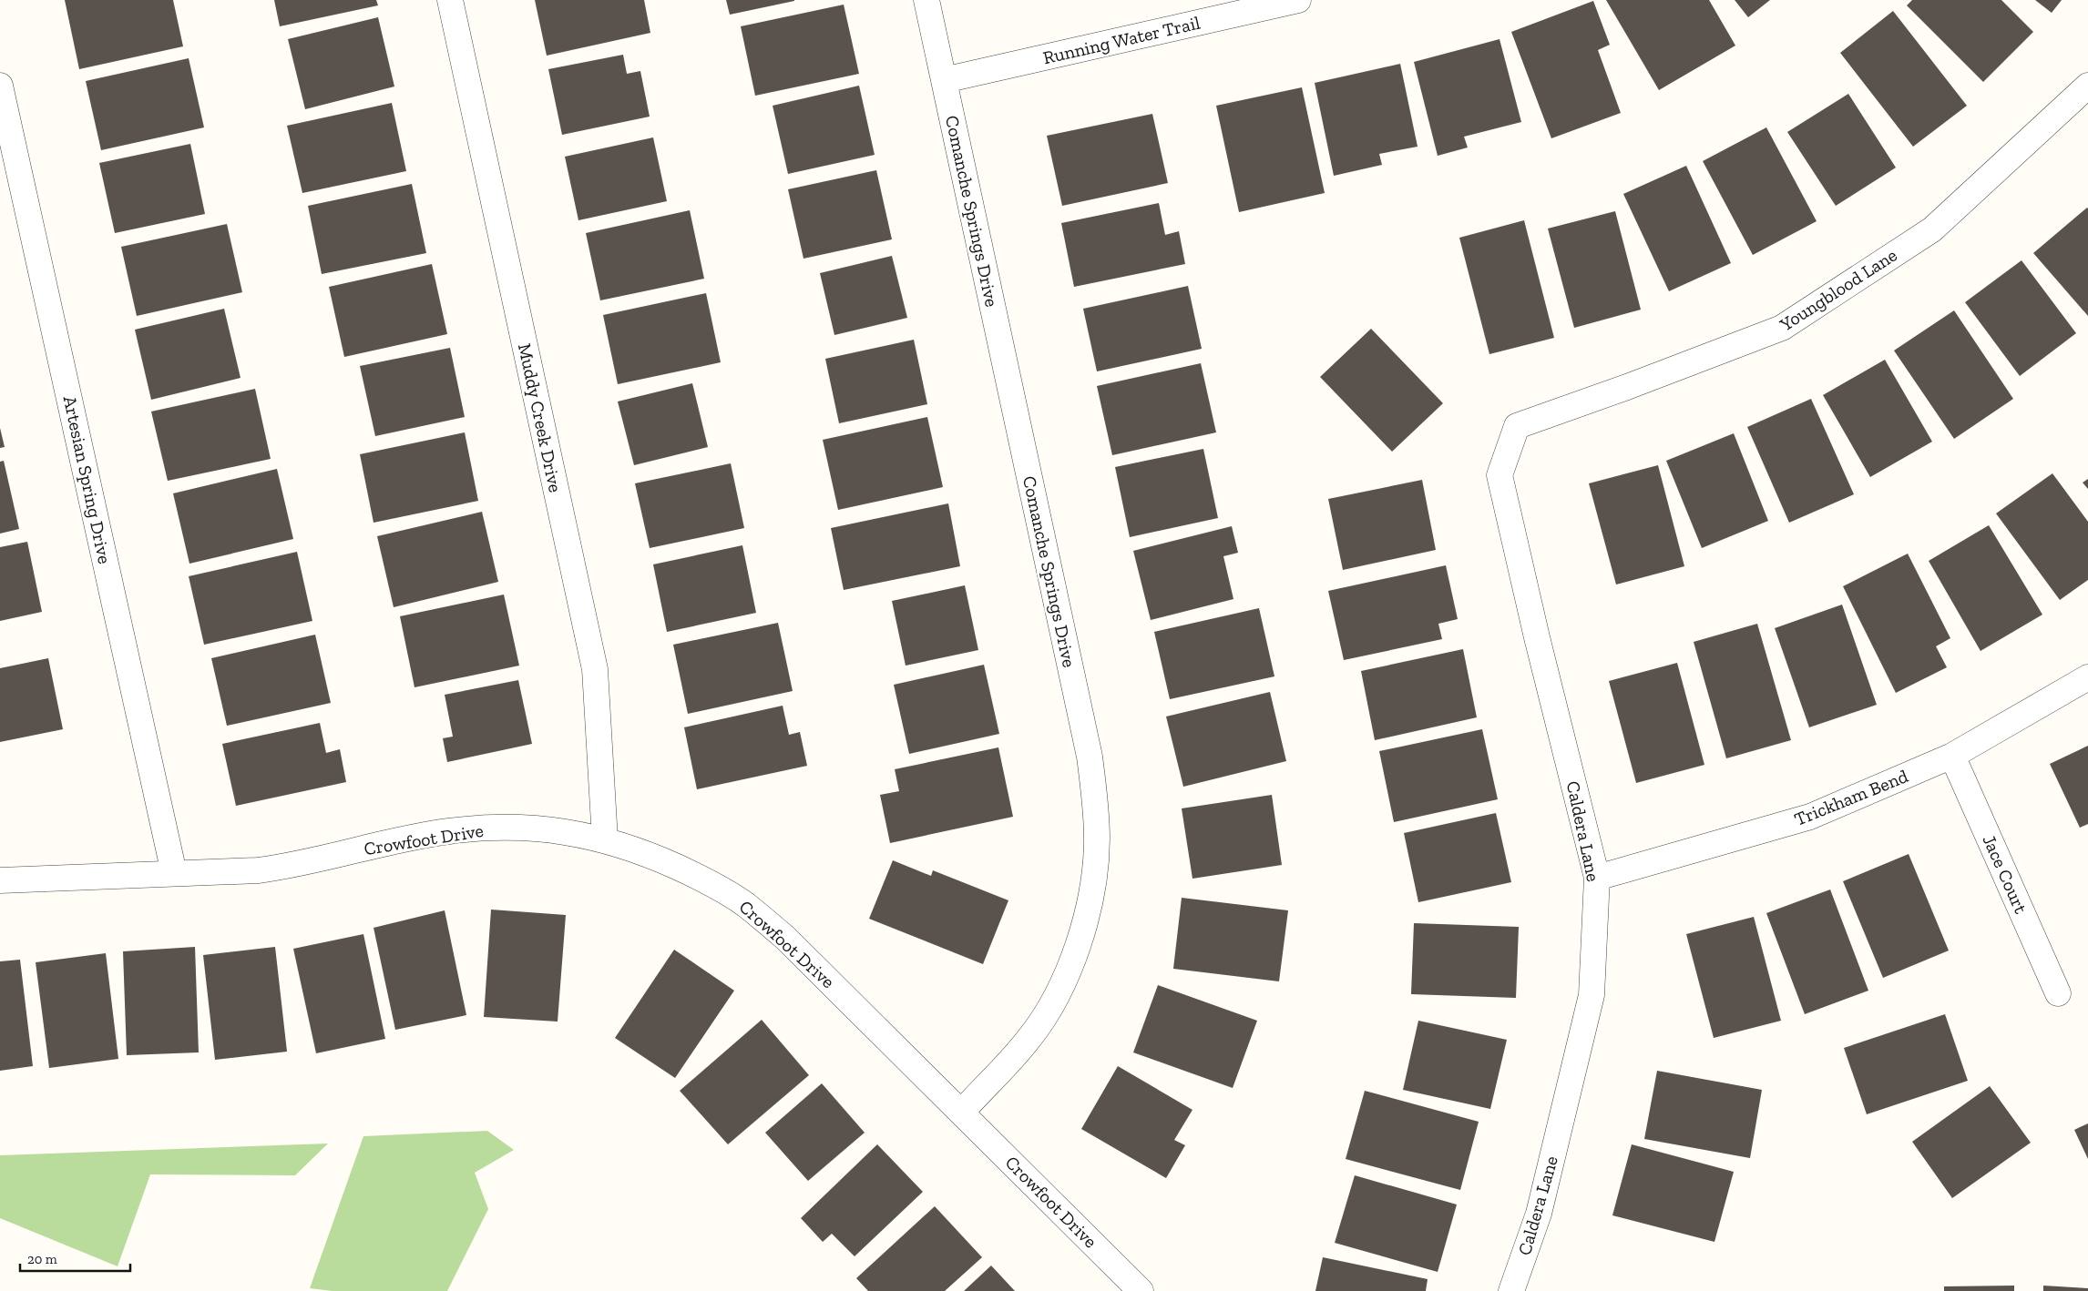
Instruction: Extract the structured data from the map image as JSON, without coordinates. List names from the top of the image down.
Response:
{
  "streets": {
    "street": [
      "Running Water Trail",
      "Comanche Springs Drive",
      "Youngblood Lane",
      "Muddy Creek Drive",
      "Artesian Spring Drive",
      "Trickham Bend",
      "Caldera Lane",
      "Crowfoot Drive",
      "Jace Court"
    ]
  },
  "crossings": [
    ["Running Water Trail", "Comanche Springs Drive"],
    ["Comanche Springs Drive", "Crowfoot Drive"],
    ["Youngblood Lane", "Caldera Lane"],
    ["Muddy Creek Drive", "Crowfoot Drive"],
    ["Artesian Spring Drive", "Crowfoot Drive"],
    ["Trickham Bend", "Caldera Lane"],
    ["Trickham Bend", "Jace Court"]
  ],
  "scale_bar": "20 m"
}
